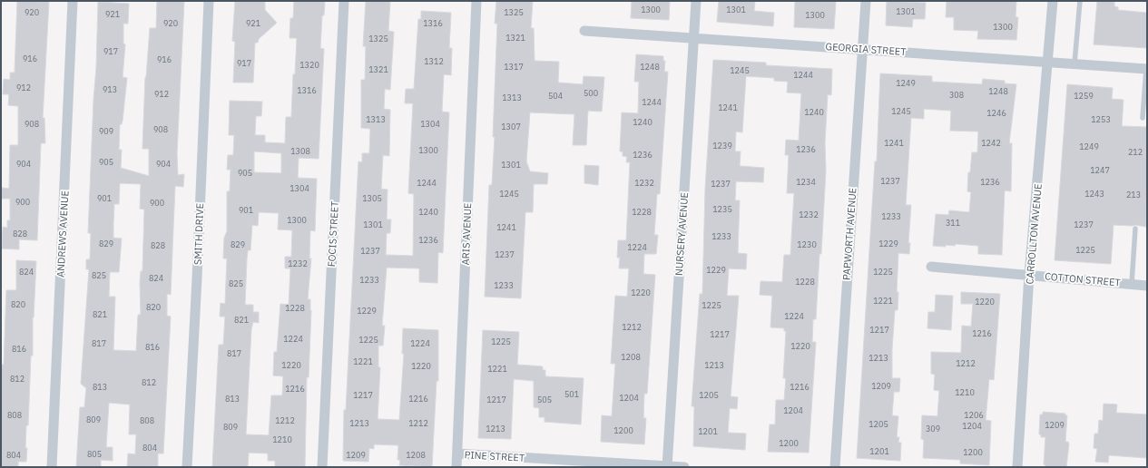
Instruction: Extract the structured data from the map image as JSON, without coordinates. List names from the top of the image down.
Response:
{
  "streets": {
    "street": [
      "GEORGIA STREET",
      "ANDREWS AVENUE",
      "SMITH DRIVE",
      "FOCIS STREET",
      "ARIS AVENUE",
      "NURSERY AVENUE",
      "PAPWORTH AVENUE",
      "CARROLLTON AVENUE",
      "COTTON STREET",
      "PINE STREET"
    ]
  },
  "crossings": [
    ["GEORGIA STREET", "NURSERY AVENUE"],
    ["GEORGIA STREET", "PAPWORTH AVENUE"],
    ["GEORGIA STREET", "CARROLLTON AVENUE"],
    ["ARIS AVENUE", "PINE STREET"],
    ["NURSERY AVENUE", "PINE STREET"],
    ["CARROLLTON AVENUE", "COTTON STREET"]
  ],
  "house_numbers": [
    "1300",
    "1301",
    "1301",
    "920",
    "1325",
    "921",
    "1300",
    "920",
    "921",
    "1316",
    "1300",
    "1321",
    "1325",
    "917",
    "916",
    "916",
    "1312",
    "917",
    "1320",
    "1317",
    "1248",
    "1321",
    "1245",
    "1244",
    "1249",
    "912",
    "913",
    "1316",
    "1248",
    "500",
    "912",
    "308",
    "504",
    "1259",
    "1313",
    "1244",
    "1241",
    "1245",
    "1240",
    "1246",
    "1313",
    "1253",
    "1240",
    "908",
    "1304",
    "1307",
    "908",
    "909",
    "1241",
    "1242",
    "1239",
    "1249",
    "1236",
    "1300",
    "1308",
    "212",
    "1236",
    "905",
    "904",
    "904",
    "1301",
    "1247",
    "905",
    "1237",
    "1234",
    "1236",
    "1244",
    "1232",
    "1237",
    "1304",
    "1245",
    "1243",
    "213",
    "901",
    "1305",
    "900",
    "900",
    "1235",
    "901",
    "1240",
    "1228",
    "1232",
    "1233",
    "1300",
    "311",
    "1301",
    "1237",
    "1241",
    "828",
    "1233",
    "1236",
    "829",
    "1229",
    "829",
    "1230",
    "828",
    "1224",
    "1225",
    "1237",
    "1237",
    "1232",
    "1229",
    "824",
    "1225",
    "825",
    "824",
    "1233",
    "1228",
    "825",
    "1233",
    "1220",
    "1221",
    "1220",
    "820",
    "1225",
    "820",
    "1228",
    "1229",
    "821",
    "1224",
    "821",
    "1212",
    "1217",
    "1216",
    "1217",
    "1224",
    "1225",
    "1225",
    "817",
    "1224",
    "1220",
    "816",
    "816",
    "817",
    "1208",
    "1213",
    "1221",
    "1212",
    "1220",
    "1213",
    "1220",
    "1221",
    "812",
    "812",
    "1209",
    "813",
    "1216",
    "1216",
    "1210",
    "501",
    "1217",
    "1205",
    "1204",
    "813",
    "1216",
    "1217",
    "505",
    "1204",
    "808",
    "1206",
    "809",
    "808",
    "1212",
    "1213",
    "1212",
    "1205",
    "1209",
    "1204",
    "809",
    "1213",
    "309",
    "1200",
    "1201",
    "1210",
    "1200",
    "804",
    "1201",
    "1200",
    "805",
    "804",
    "1209",
    "1208"
  ]
}
